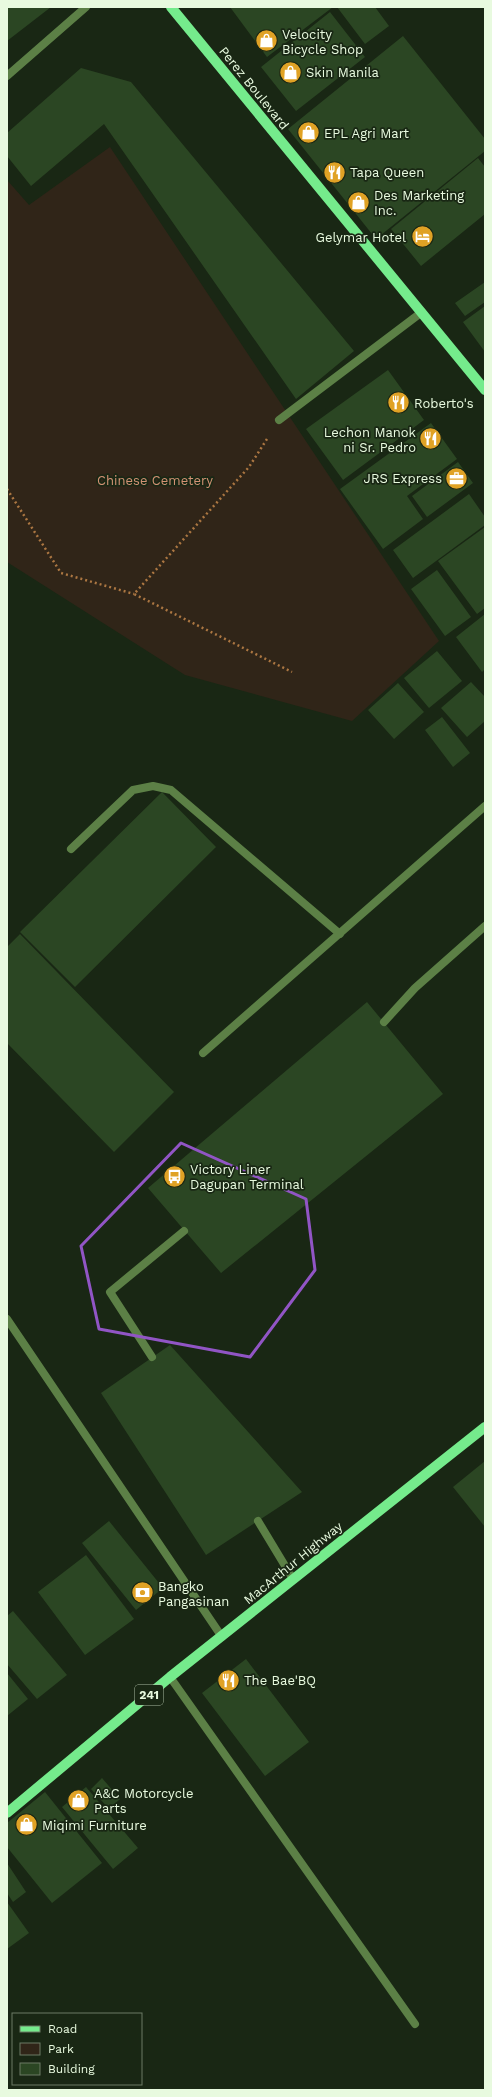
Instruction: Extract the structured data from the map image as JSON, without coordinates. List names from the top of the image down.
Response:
{
  "streets": {
    "main road": ["Perez Boulevard", "MacArthur Highway", "241"]
  },
  "parks": ["Chinese Cemetery"],
  "places": {
    "shop": [
      "Velocity Bicycle Shop",
      "Skin Manila",
      "EPL Agri Mart",
      "Des Marketing Inc.",
      "A&C Motorcycle Parts",
      "Miqimi Furniture"
    ],
    "restaurant": [
      "Tapa Queen",
      "Roberto's",
      "Lechon Manok ni Sr. Pedro",
      "The Bae'BQ"
    ],
    "hotel": ["Gelymar Hotel"],
    "office": ["JRS Express"],
    "bus stop": ["Victory Liner Dagupan Terminal"],
    "bank": ["Bangko Pangasinan"]
  },
  "legend": ["Road", "Park", "Building"]
}
